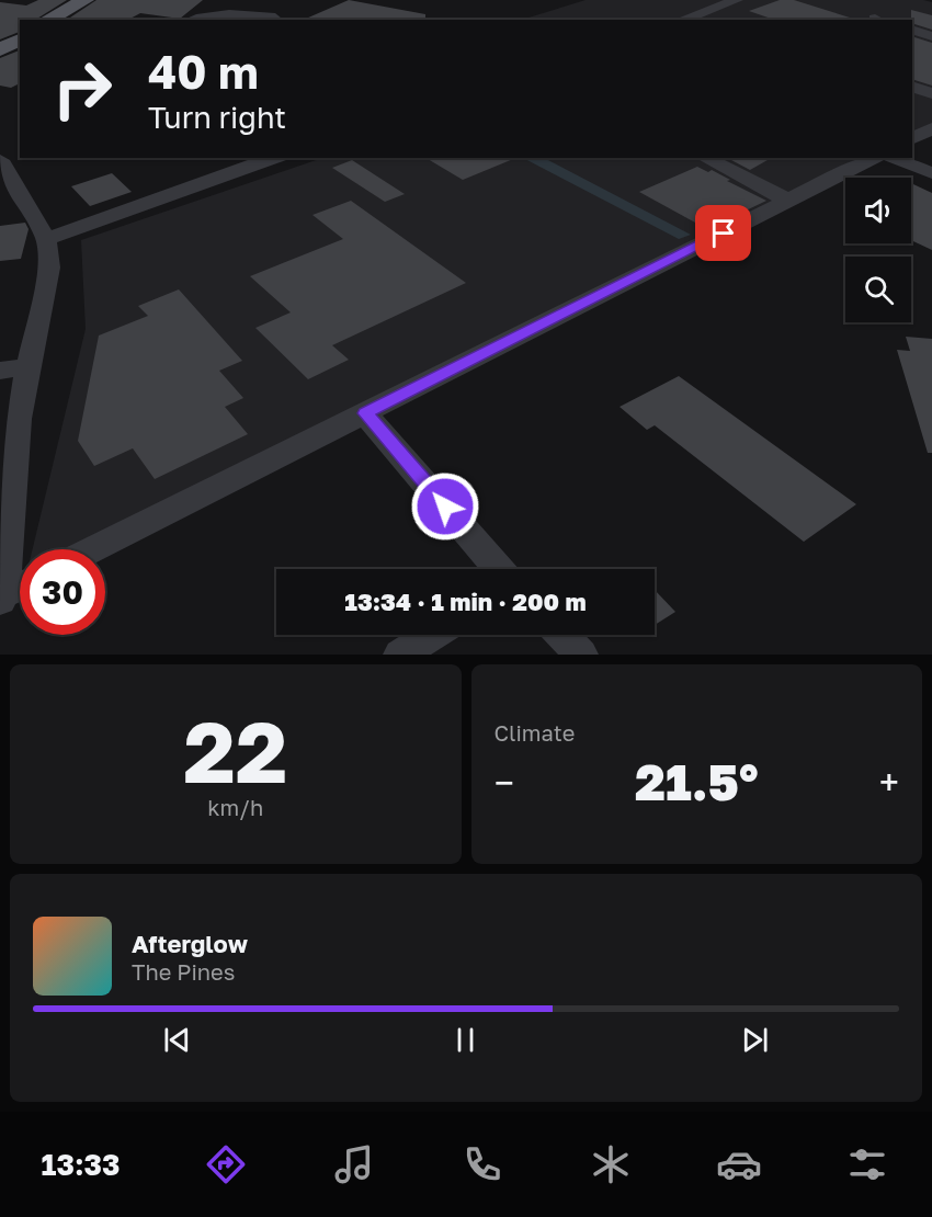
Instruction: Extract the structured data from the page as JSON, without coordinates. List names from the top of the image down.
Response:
{
  "page": {
    "turn": ["40 m", "Turn right"],
    "limit": "30",
    "trip": "13:34 · 1 min · 200 m",
    "tile": [
      ["22", "km/h"],
      "Climate"
    ],
    "heat": ["−", "21.5°", "+"],
    "song": ["Afterglow", "The Pines"],
    "tabs": "13:33"
  }
}
